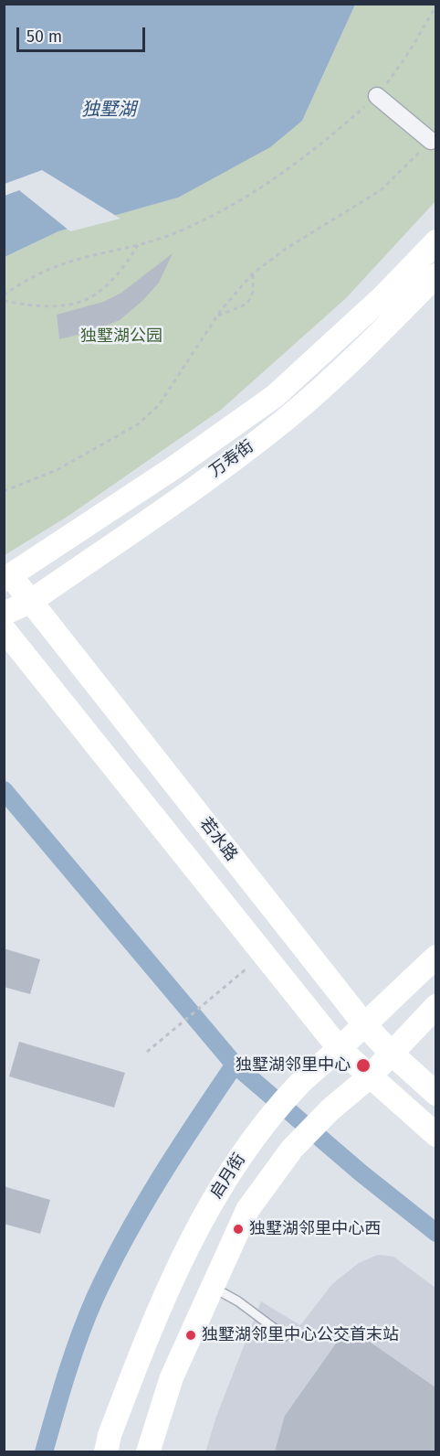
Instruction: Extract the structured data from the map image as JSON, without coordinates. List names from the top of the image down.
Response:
{
  "streets": {
    "street": ["万寿街", "若水路", "启月街"]
  },
  "crossings": [
    ["万寿街", "若水路"],
    ["若水路", "启月街"]
  ],
  "water": ["独墅湖"],
  "parks": ["独墅湖公园"],
  "places": ["独墅湖邻里中心", "独墅湖邻里中心西", "独墅湖邻里中心公交首末站"],
  "scale_bar": "50 m"
}
